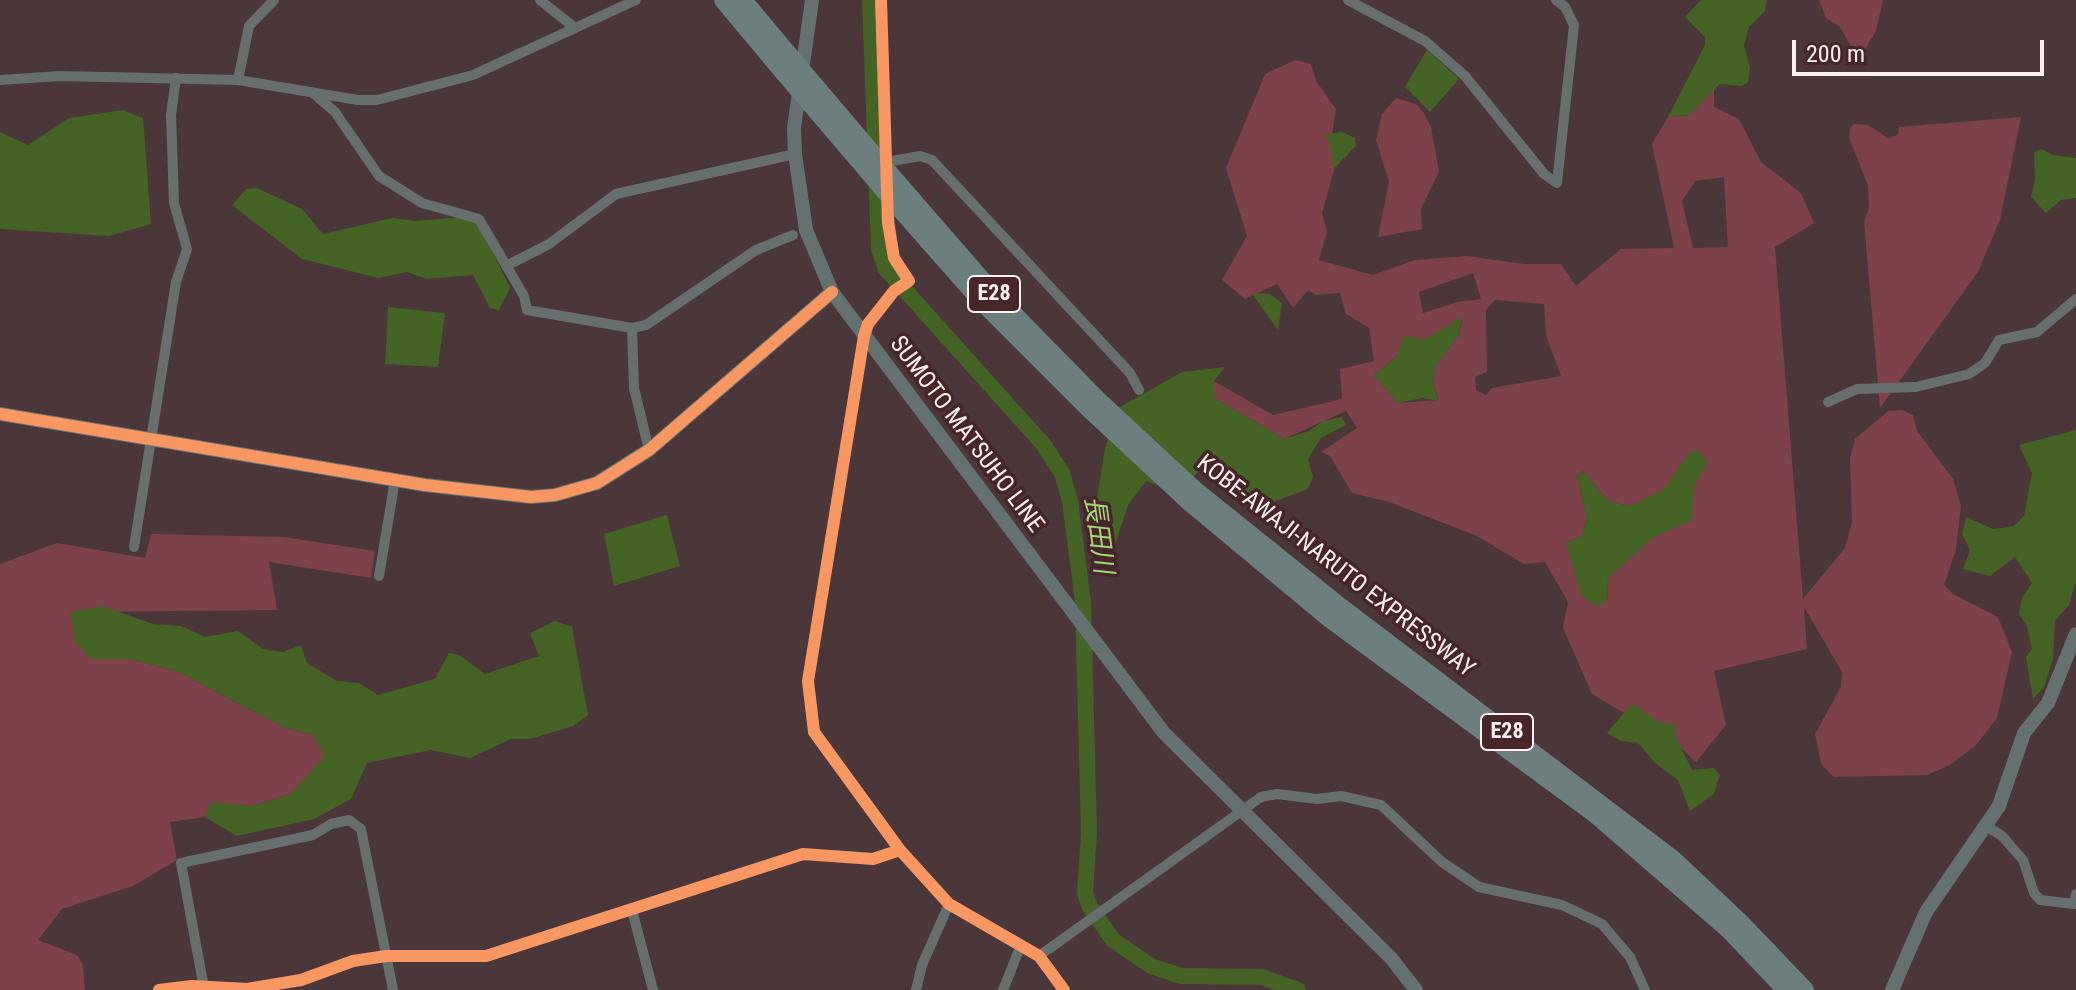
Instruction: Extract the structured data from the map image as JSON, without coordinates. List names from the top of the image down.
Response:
{
  "streets": {
    "highway": ["E28", "KOBE-AWAJI-NARUTO EXPRESSWAY"],
    "main road": ["SUMOTO MATSUHO LINE"]
  },
  "water": ["長田川"],
  "scale_bar": "200 m"
}
